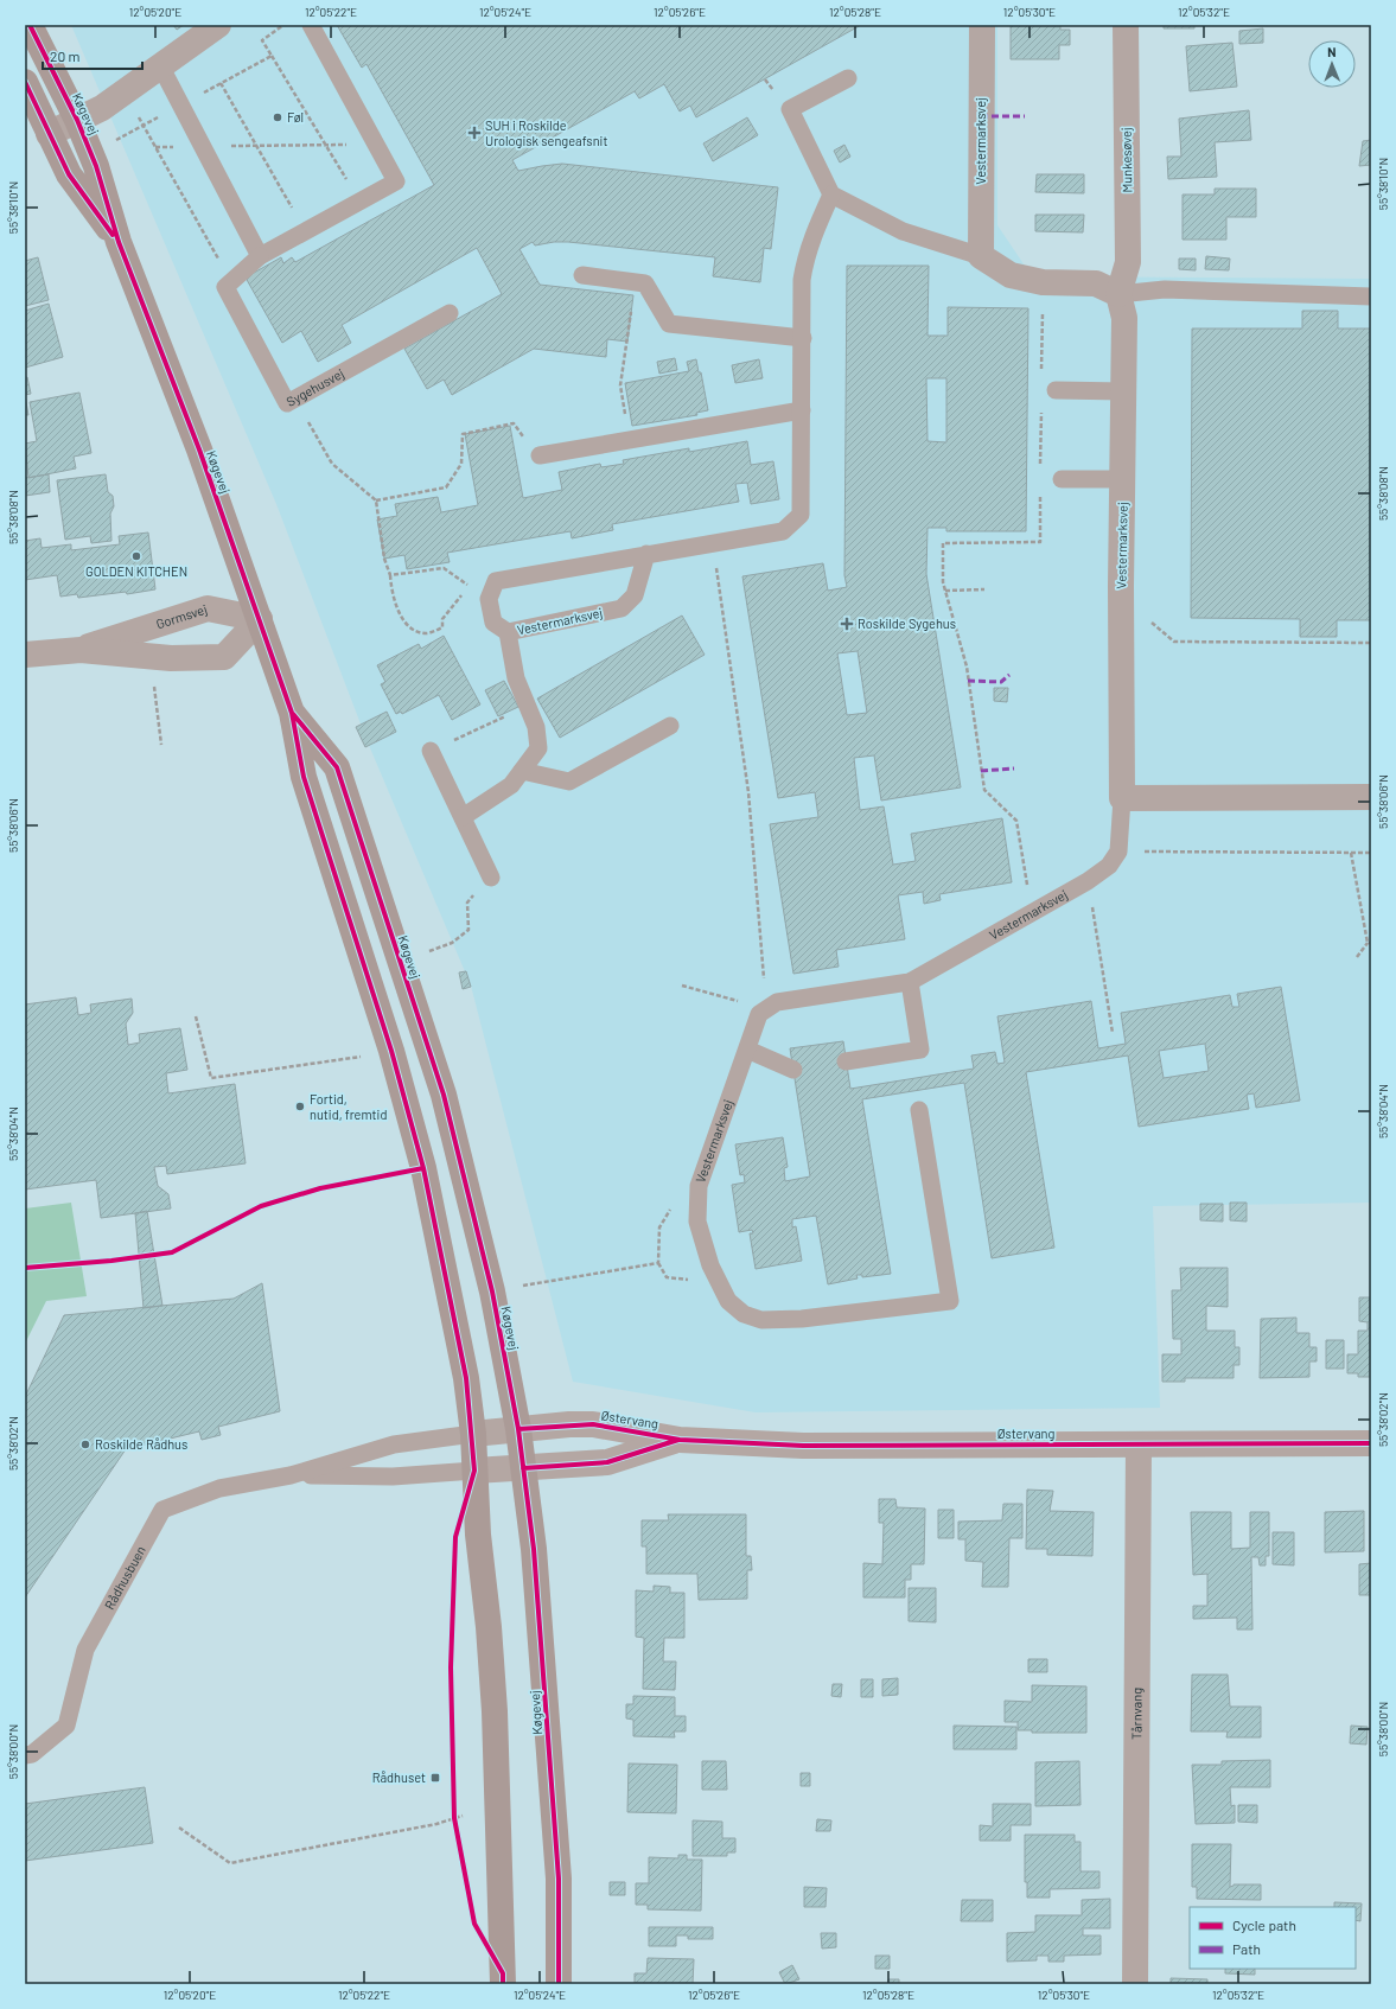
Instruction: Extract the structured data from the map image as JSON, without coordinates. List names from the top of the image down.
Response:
{
  "streets": {
    "street": [
      "Køgevej",
      "Vestermarksvej",
      "Munkesøvej",
      "Gormsvej",
      "Østervang",
      "Rådhusbuen",
      "Tårnvang"
    ],
    "lane": ["Sygehusvej"]
  },
  "crossings": [
    ["Køgevej", "Gormsvej"],
    ["Køgevej", "Østervang"],
    ["Køgevej", "Rådhusbuen"],
    ["Vestermarksvej", "Munkesøvej"],
    ["Østervang", "Rådhusbuen"],
    ["Østervang", "Tårnvang"]
  ],
  "places": {
    "other": [
      "Føl",
      "GOLDEN KITCHEN",
      "Fortid, nutid, fremtid",
      "Roskilde Rådhus"
    ],
    "health": ["SUH i Roskilde Urologisk sengeafsnit", "Roskilde Sygehus"],
    "transit": ["Rådhuset"]
  },
  "legend": ["Cycle path", "Path"],
  "scale_bar": "20 m",
  "north": "top",
  "coordinates": [
    "12°05'20\"E",
    "12°05'22\"E",
    "12°05'24\"E",
    "12°05'26\"E",
    "12°05'28\"E",
    "12°05'30\"E",
    "12°05'32\"E",
    "55°38'10\"N",
    "55°38'08\"N",
    "55°38'06\"N",
    "55°38'04\"N",
    "55°38'02\"N",
    "55°38'00\"N"
  ]
}
